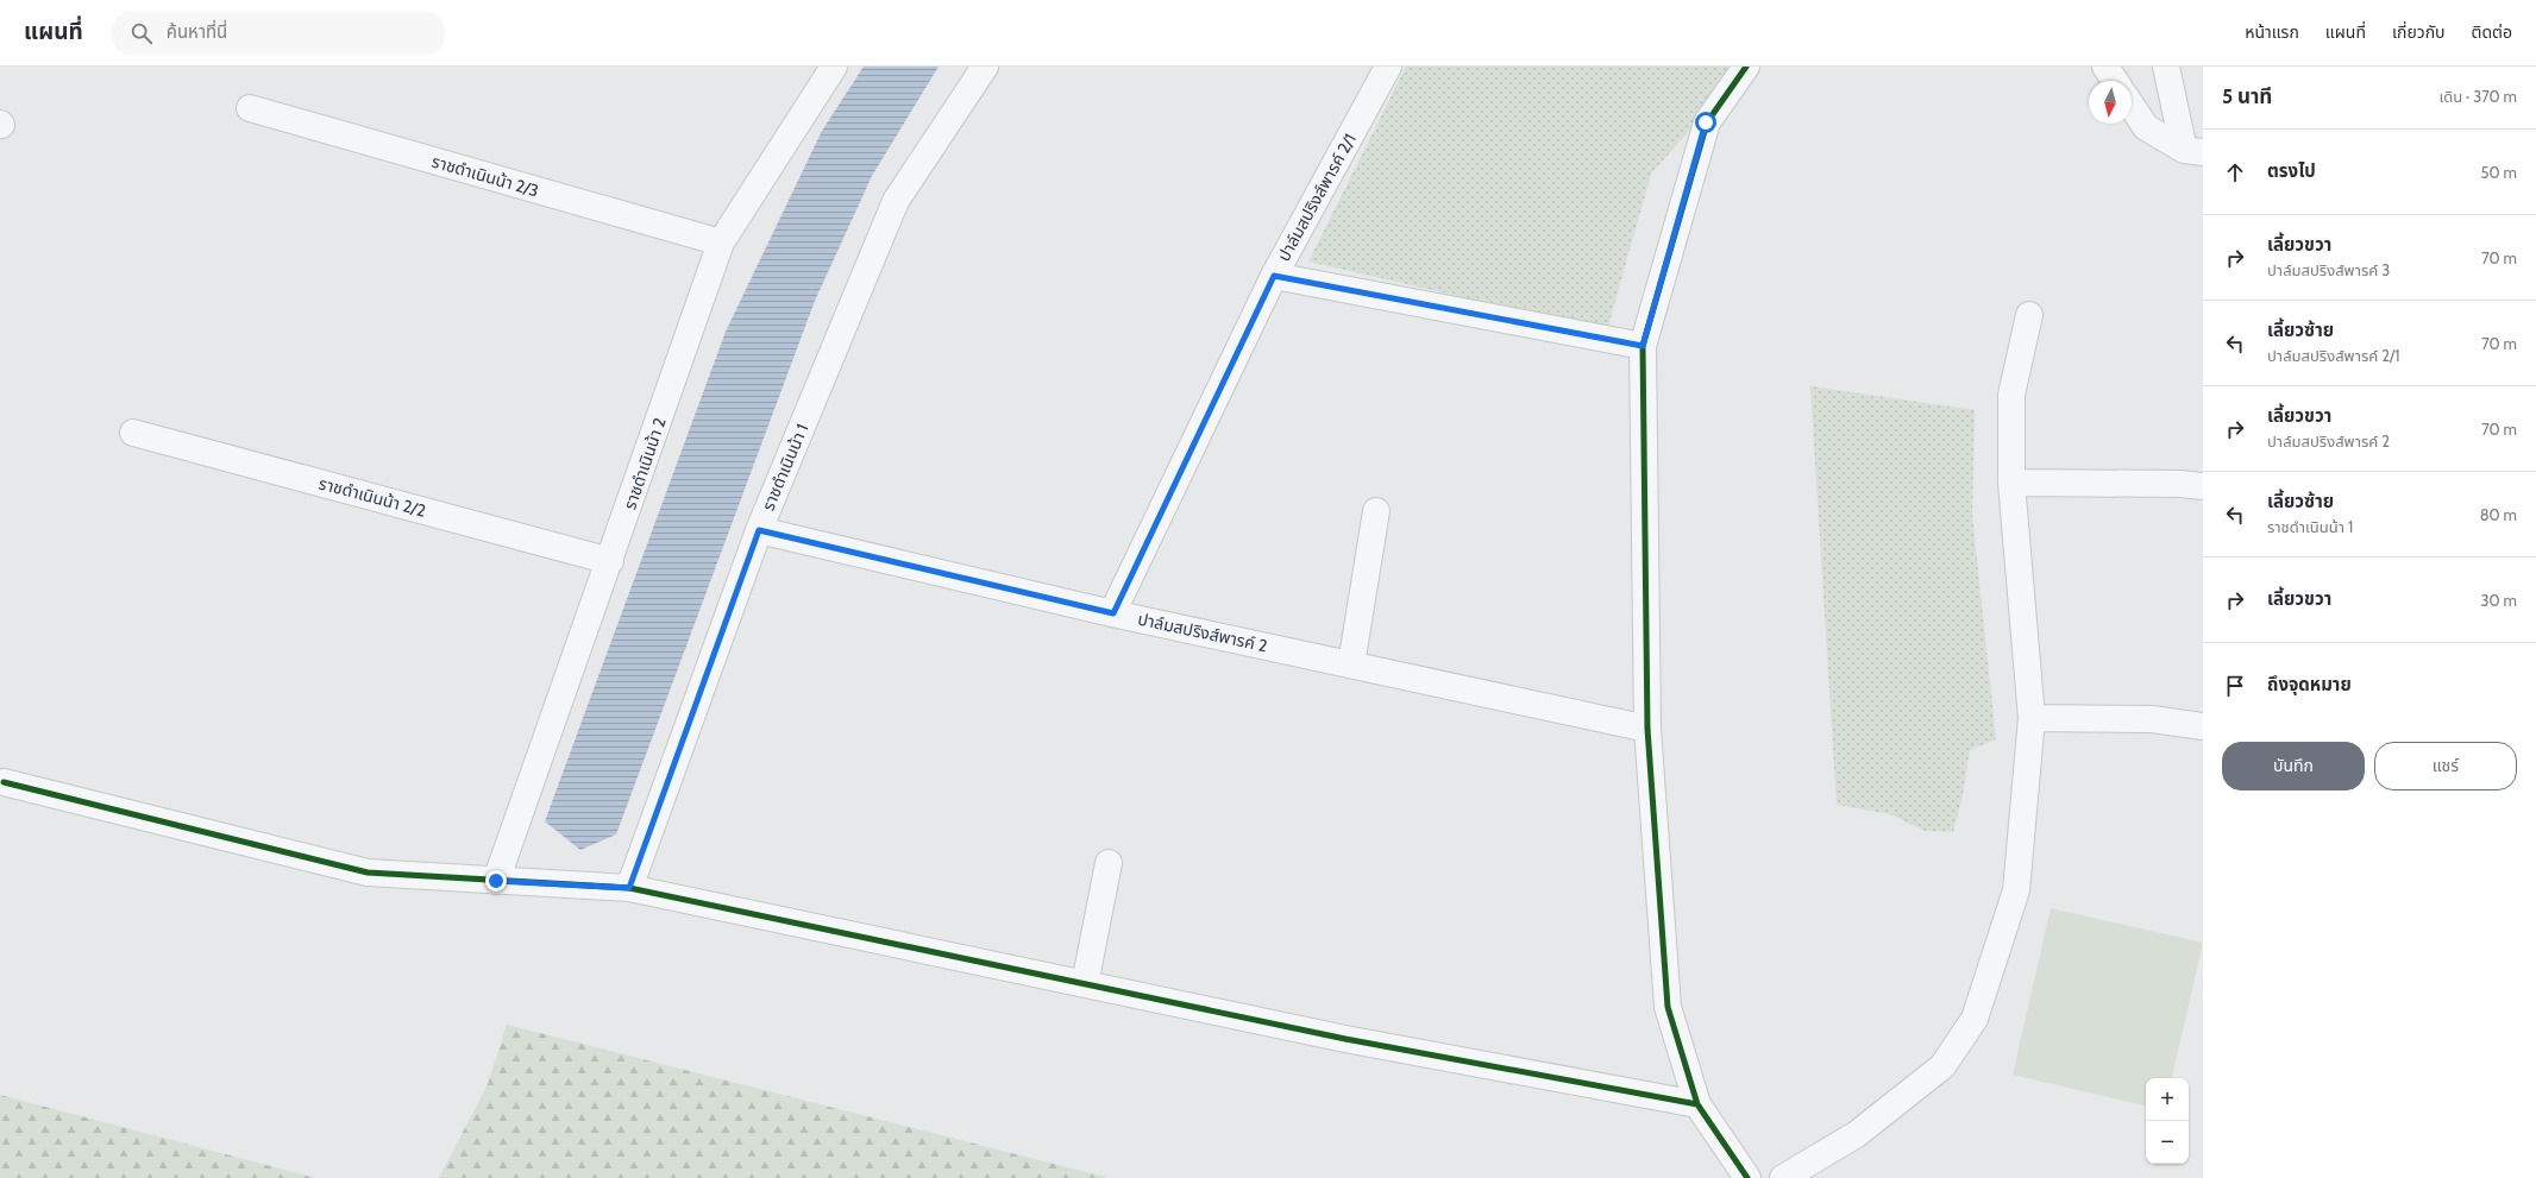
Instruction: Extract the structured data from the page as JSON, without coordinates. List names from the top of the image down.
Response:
{
  "streets": {
    "street": [
      "ราชดำเนินน้า 2/3",
      "ปาล์มสปริงส์พารค์ 2/1",
      "ราชดำเนินน้า 2",
      "ราชดำเนินน้า 1",
      "ราชดำเนินน้า 2/2",
      "ปาล์มสปริงส์พารค์ 2"
    ]
  },
  "crossings": [
    ["ราชดำเนินน้า 2/3", "ราชดำเนินน้า 2"],
    ["ปาล์มสปริงส์พารค์ 2/1", "ปาล์มสปริงส์พารค์ 2"],
    ["ราชดำเนินน้า 2", "ราชดำเนินน้า 2/2"],
    ["ราชดำเนินน้า 1", "ปาล์มสปริงส์พารค์ 2"]
  ],
  "north": "bottom",
  "page": {
    "header": "แผนที่",
    "search": "ค้นหาที่นี่",
    "nav": [
      "หน้าแรก",
      "แผนที่",
      "เกี่ยวกับ",
      "ติดต่อ"
    ],
    "heading": ["5 นาที", "เดิน · 370 m"],
    "list": [
      ["ตรงไป", "50 m"],
      ["เลี้ยวขวา", "ปาล์มสปริงส์พารค์ 3", "70 m"],
      ["เลี้ยวซ้าย", "ปาล์มสปริงส์พารค์ 2/1", "70 m"],
      ["เลี้ยวขวา", "ปาล์มสปริงส์พารค์ 2", "70 m"],
      ["เลี้ยวซ้าย", "ราชดำเนินน้า 1", "80 m"],
      ["เลี้ยวขวา", "30 m"],
      "ถึงจุดหมาย"
    ],
    "buttons": ["บันทึก", "แชร์"],
    "map_buttons": ["+", "−"]
  }
}
